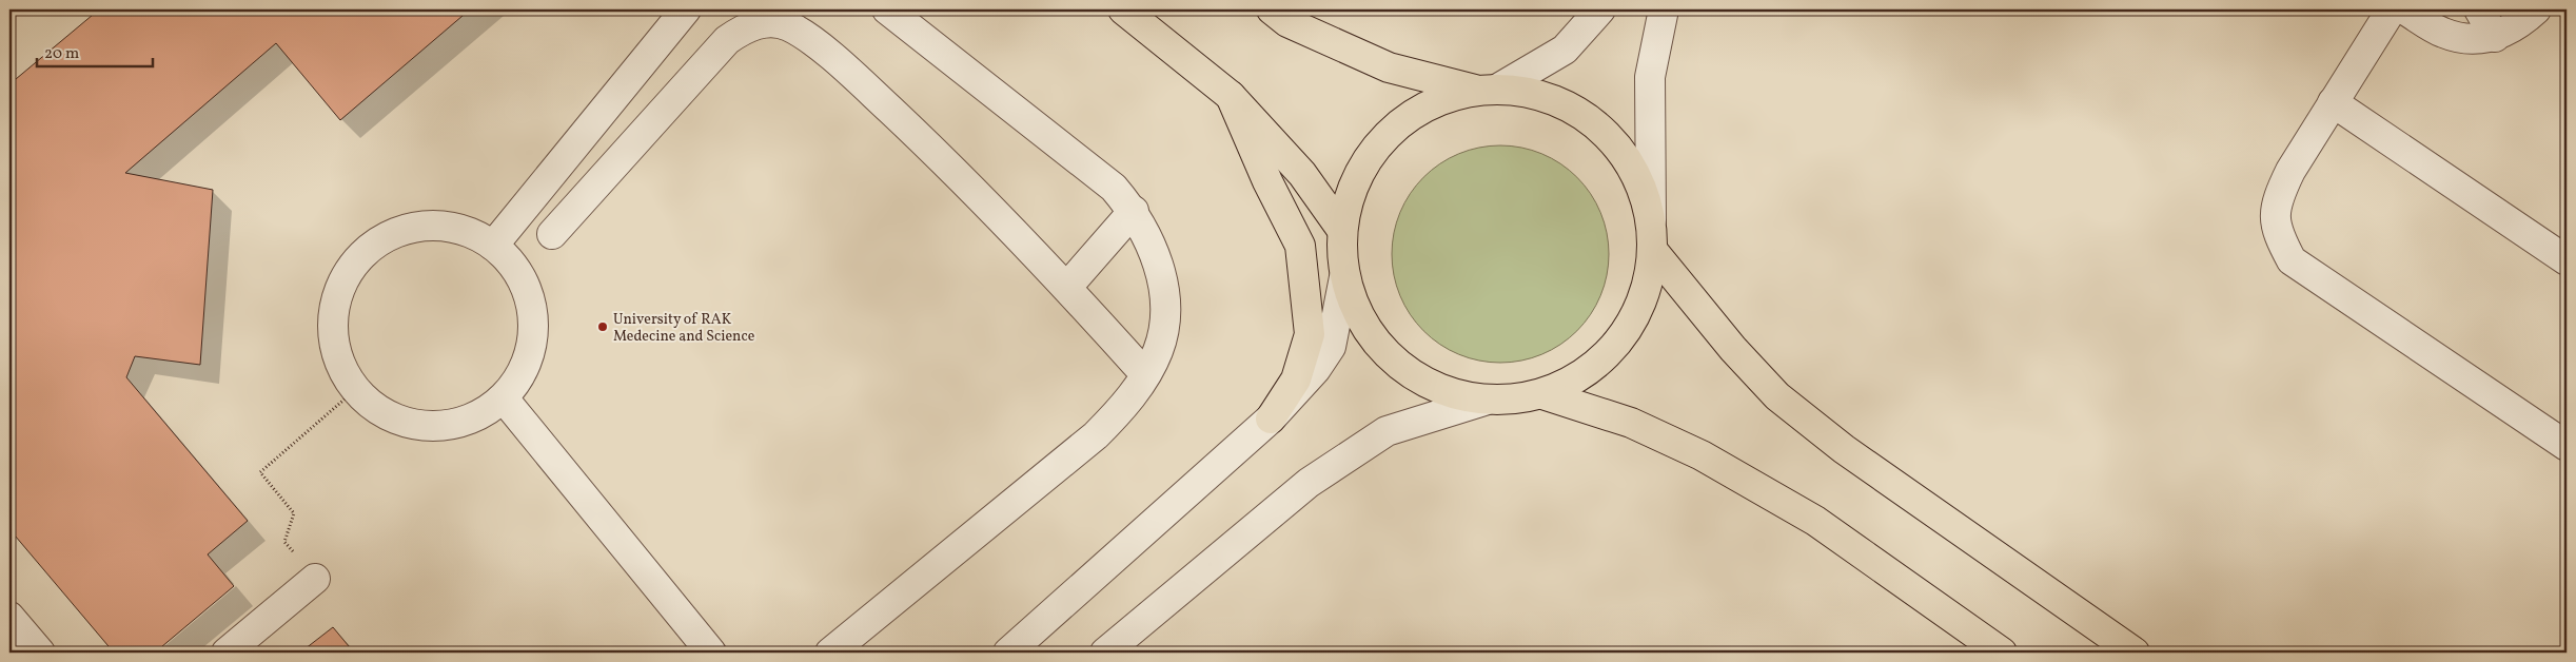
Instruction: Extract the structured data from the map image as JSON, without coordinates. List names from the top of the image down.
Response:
{
  "places": ["University of RAK Medecine and Science"],
  "scale_bar": "20 m"
}
